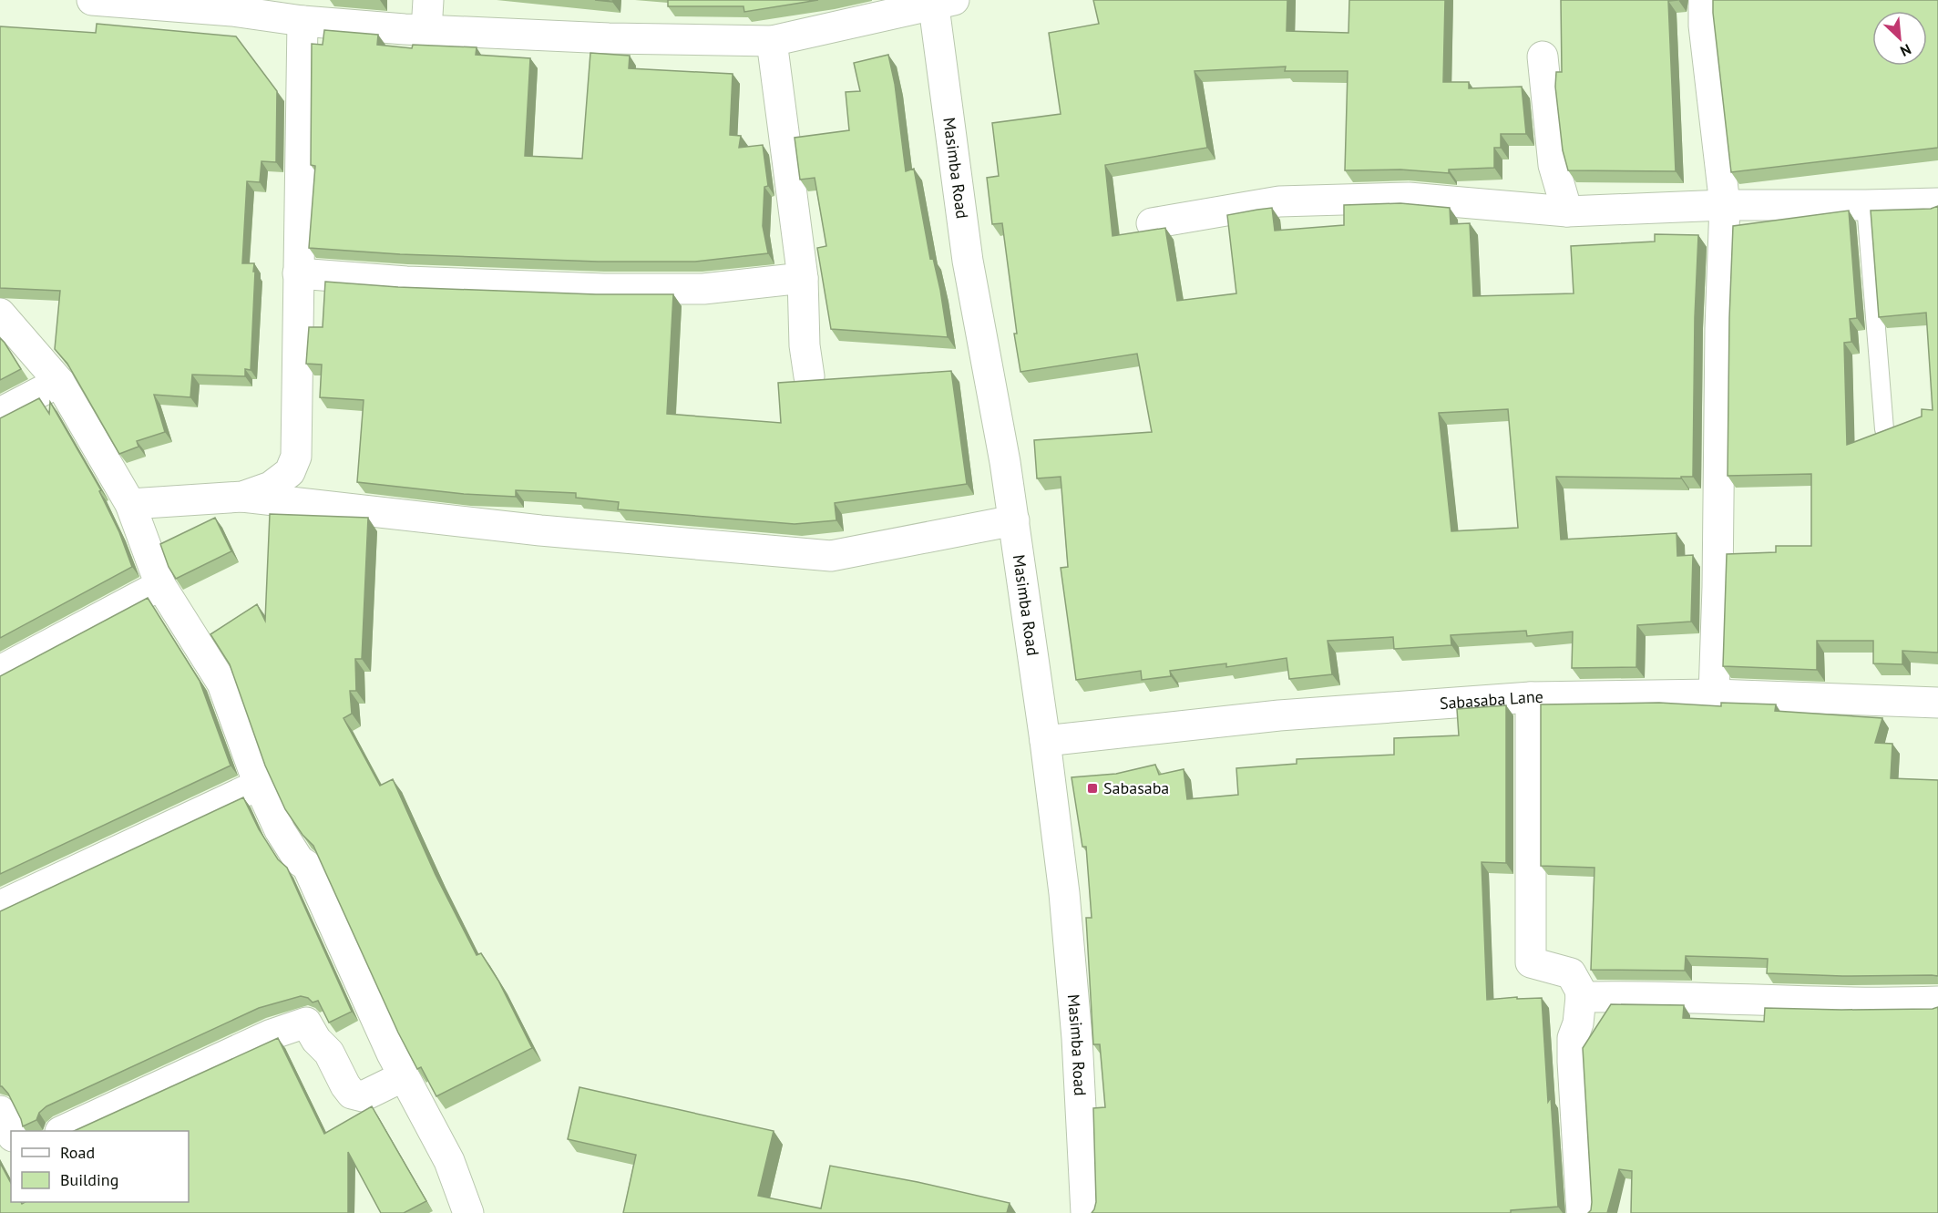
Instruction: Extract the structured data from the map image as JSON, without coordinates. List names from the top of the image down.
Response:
{
  "streets": {
    "street": ["Masimba Road", "Sabasaba Lane"]
  },
  "crossings": [
    ["Masimba Road", "Sabasaba Lane"]
  ],
  "places": {
    "transit": ["Sabasaba"]
  },
  "legend": ["Road", "Building"],
  "north": "bottom right"
}
